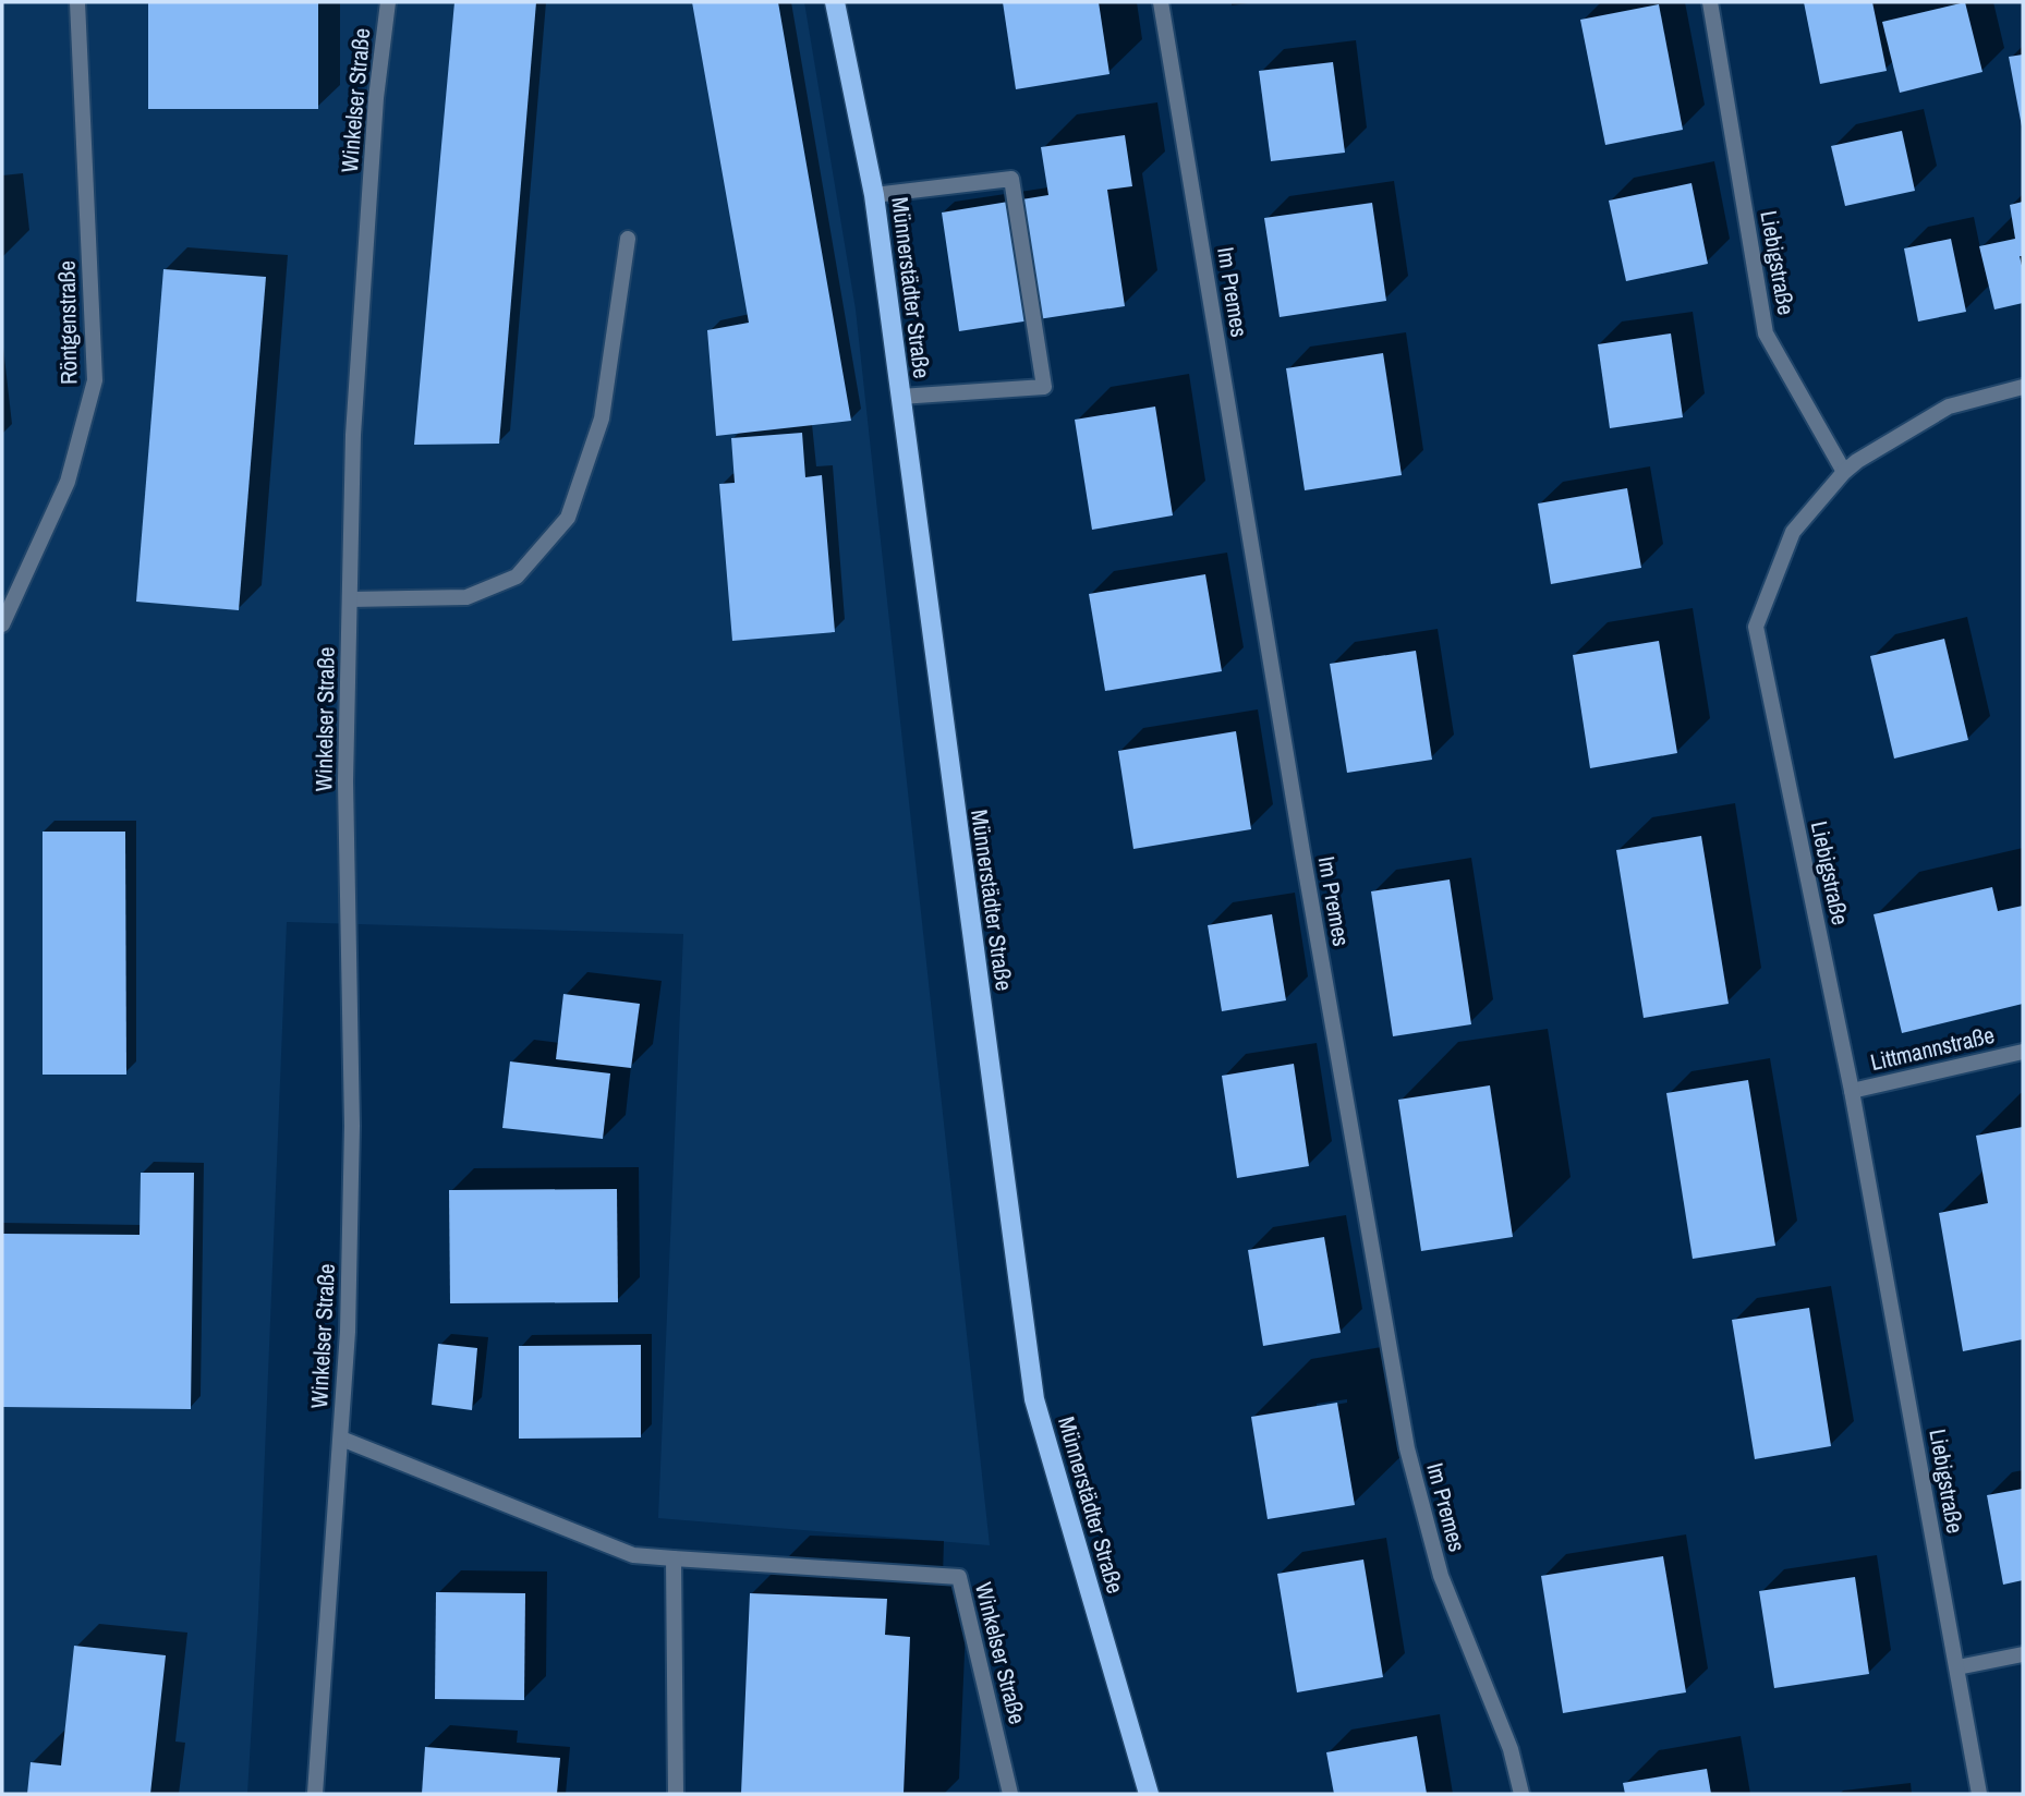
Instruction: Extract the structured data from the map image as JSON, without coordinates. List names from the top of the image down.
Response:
{
  "streets": {
    "main road": ["Münnerstädter Straße"],
    "street": [
      "Winkelser Straße",
      "Liebigstraße",
      "Im Premes",
      "Röntgenstraße",
      "Littmannstraße"
    ]
  },
  "crossings": [
    ["Liebigstraße", "Littmannstraße"]
  ]
}
